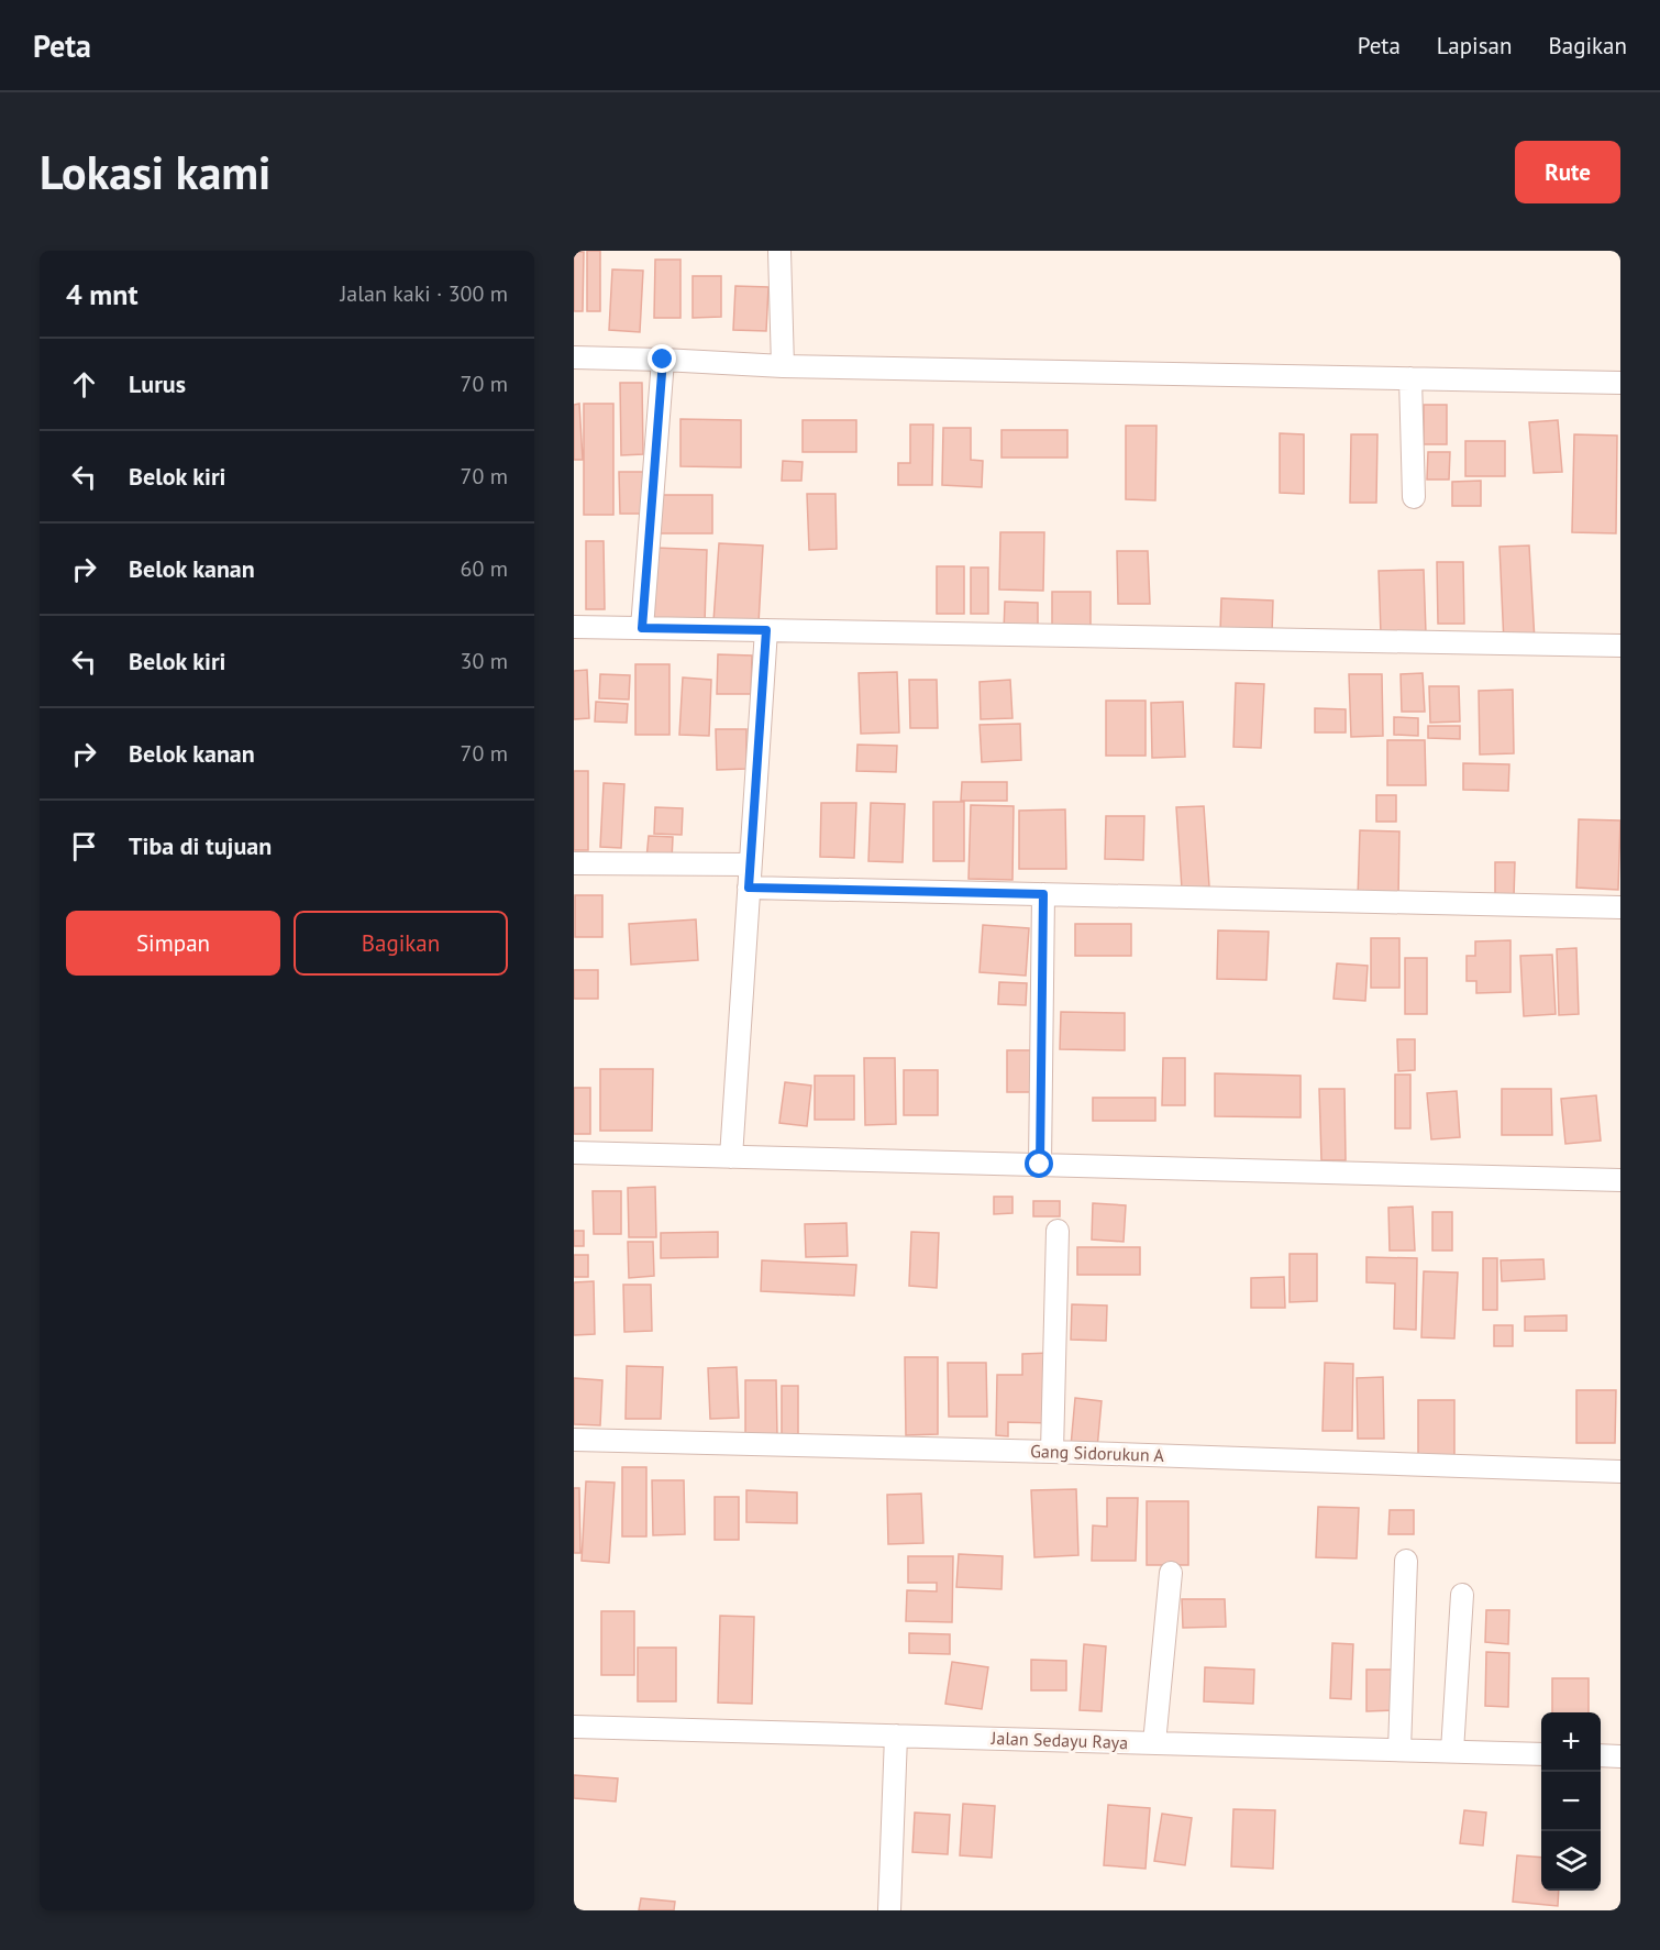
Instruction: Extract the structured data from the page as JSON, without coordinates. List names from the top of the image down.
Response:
{
  "streets": {
    "street": ["Gang Sidorukun A", "Jalan Sedayu Raya"]
  },
  "page": {
    "header": "Peta",
    "nav": ["Peta", "Lapisan", "Bagikan"],
    "buttons": [
      "Rute",
      ["Simpan", "Bagikan"]
    ],
    "title": "Lokasi kami",
    "heading": ["4 mnt", "Jalan kaki · 300 m"],
    "list": [
      ["Lurus", "70 m"],
      ["Belok kiri", "70 m"],
      ["Belok kanan", "60 m"],
      ["Belok kiri", "30 m"],
      ["Belok kanan", "70 m"],
      "Tiba di tujuan"
    ],
    "map_buttons": ["+", "−"]
  }
}
